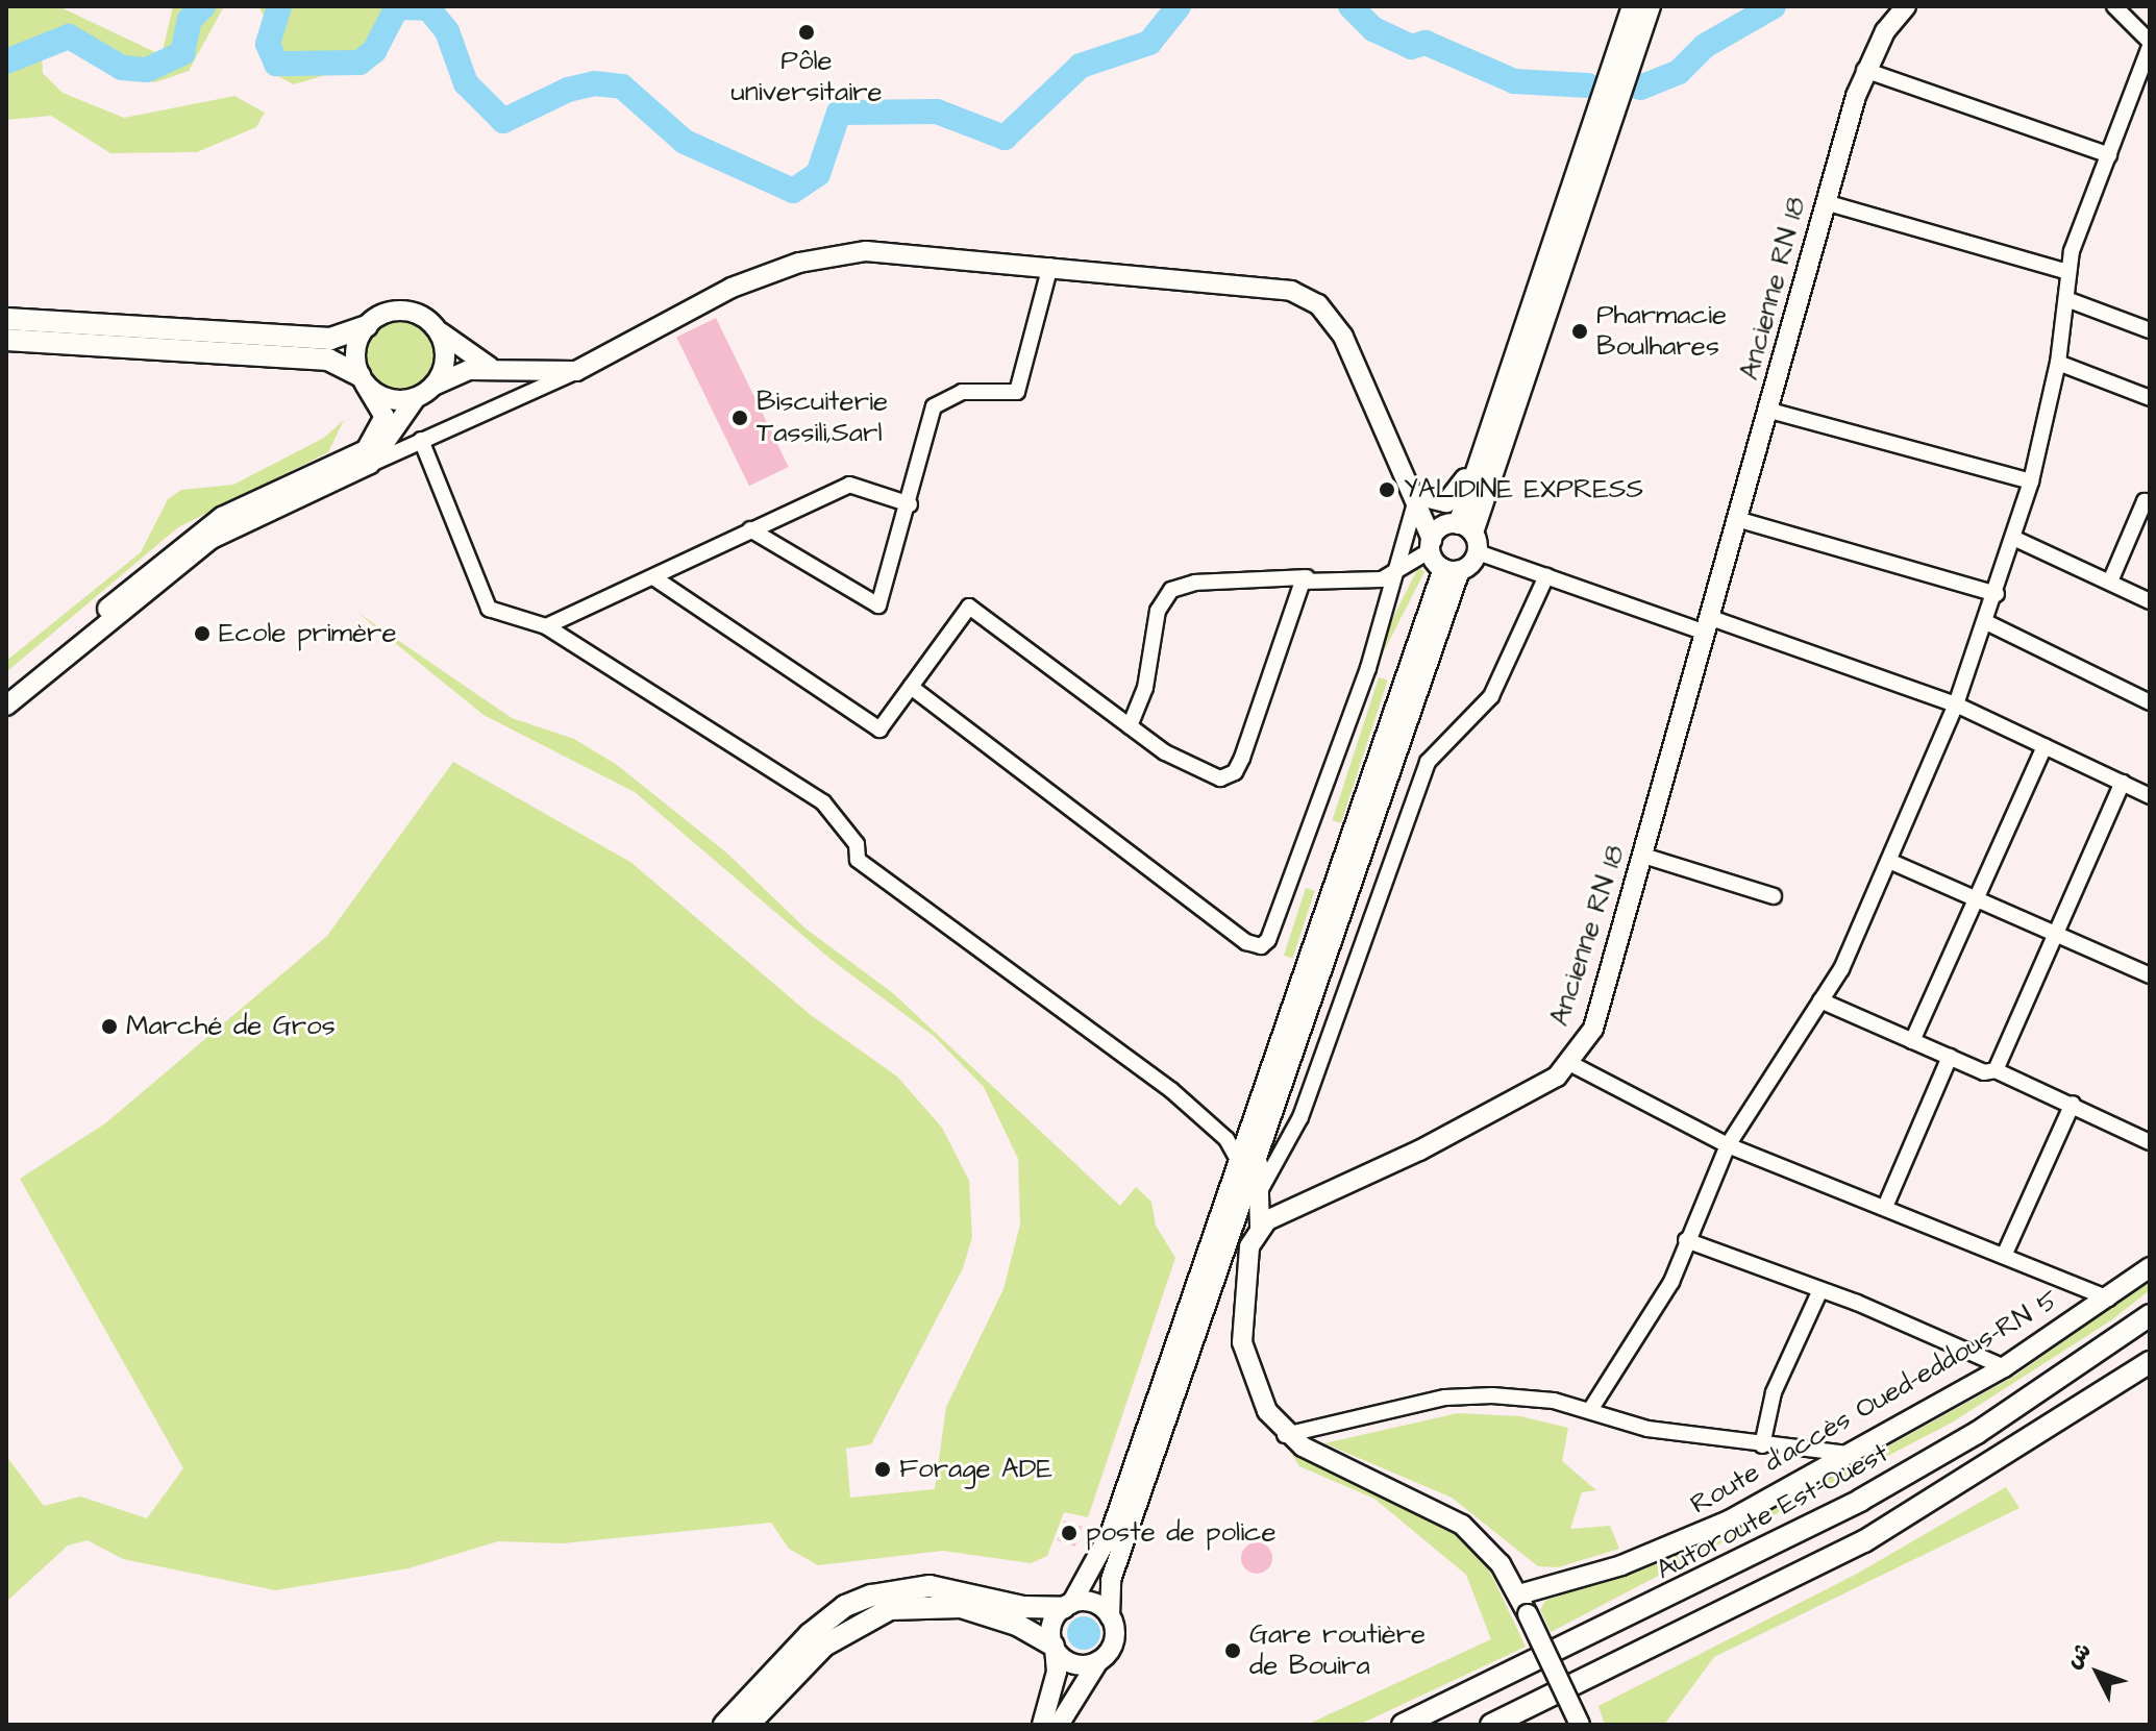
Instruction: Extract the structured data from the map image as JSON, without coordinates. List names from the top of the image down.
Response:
{
  "streets": {
    "highway": ["Autoroute Est-Ouest"],
    "main road": ["Ancienne RN 18", "Route d'accès Oued-eddous-RN 5"]
  },
  "places": [
    "Pôle universitaire",
    "Pharmacie Boulhares",
    "Biscuiterie Tassili,Sarl",
    "YALIDINE EXPRESS",
    "Ecole primère",
    "Marché de Gros",
    "Forage ADE",
    "poste de police",
    "Gare routière de Bouira"
  ],
  "north": "top left"
}
